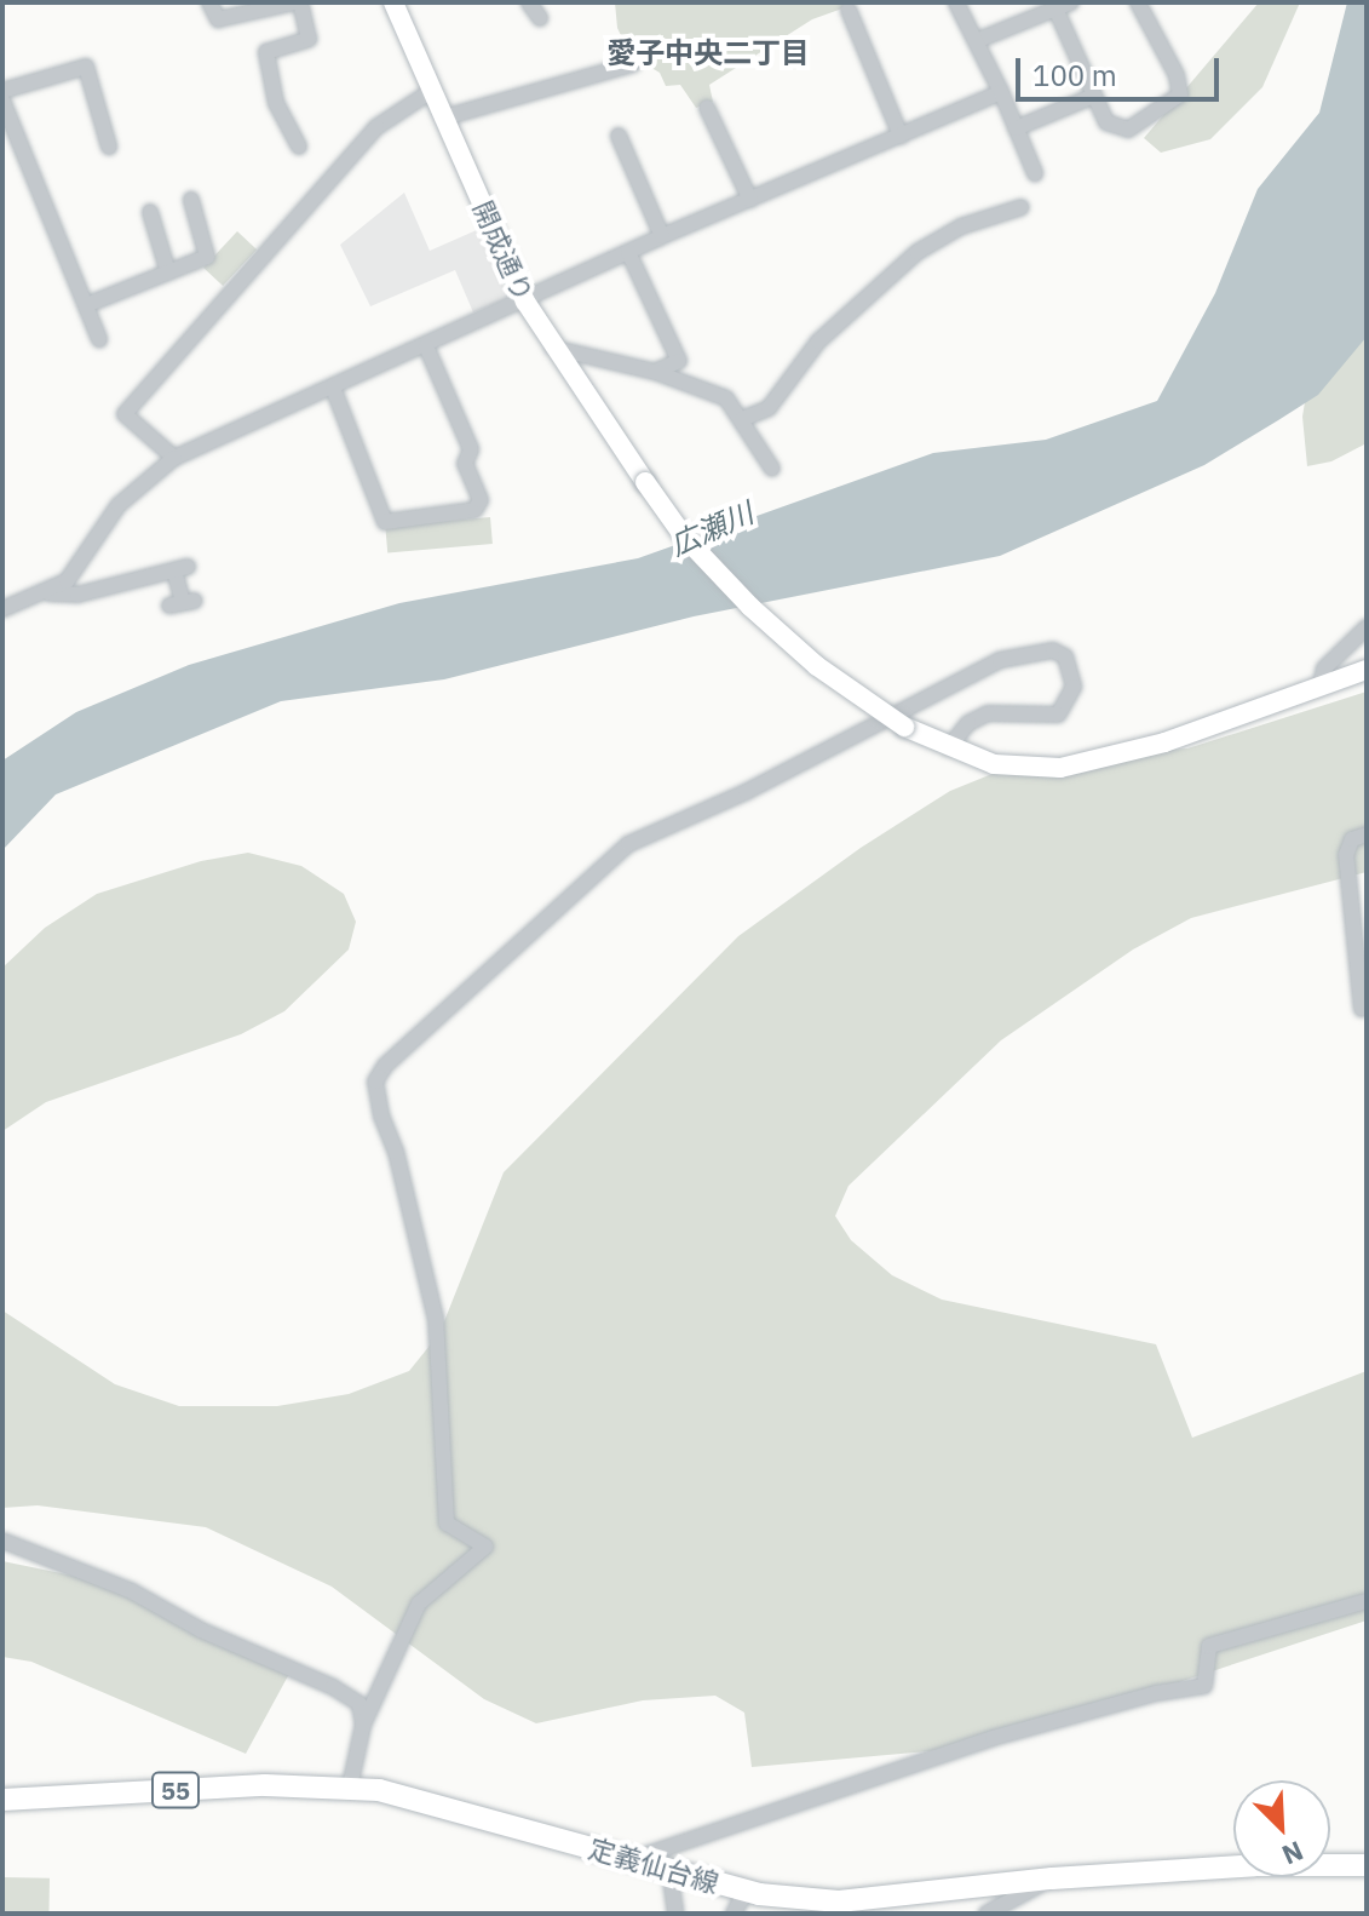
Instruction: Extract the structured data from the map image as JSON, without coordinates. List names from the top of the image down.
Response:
{
  "streets": {
    "main road": ["55", "定義仙台線"],
    "street": ["開成通り"]
  },
  "districts": ["愛子中央二丁目"],
  "water": ["広瀬川"],
  "scale_bar": "100 m",
  "north": "bottom right"
}
